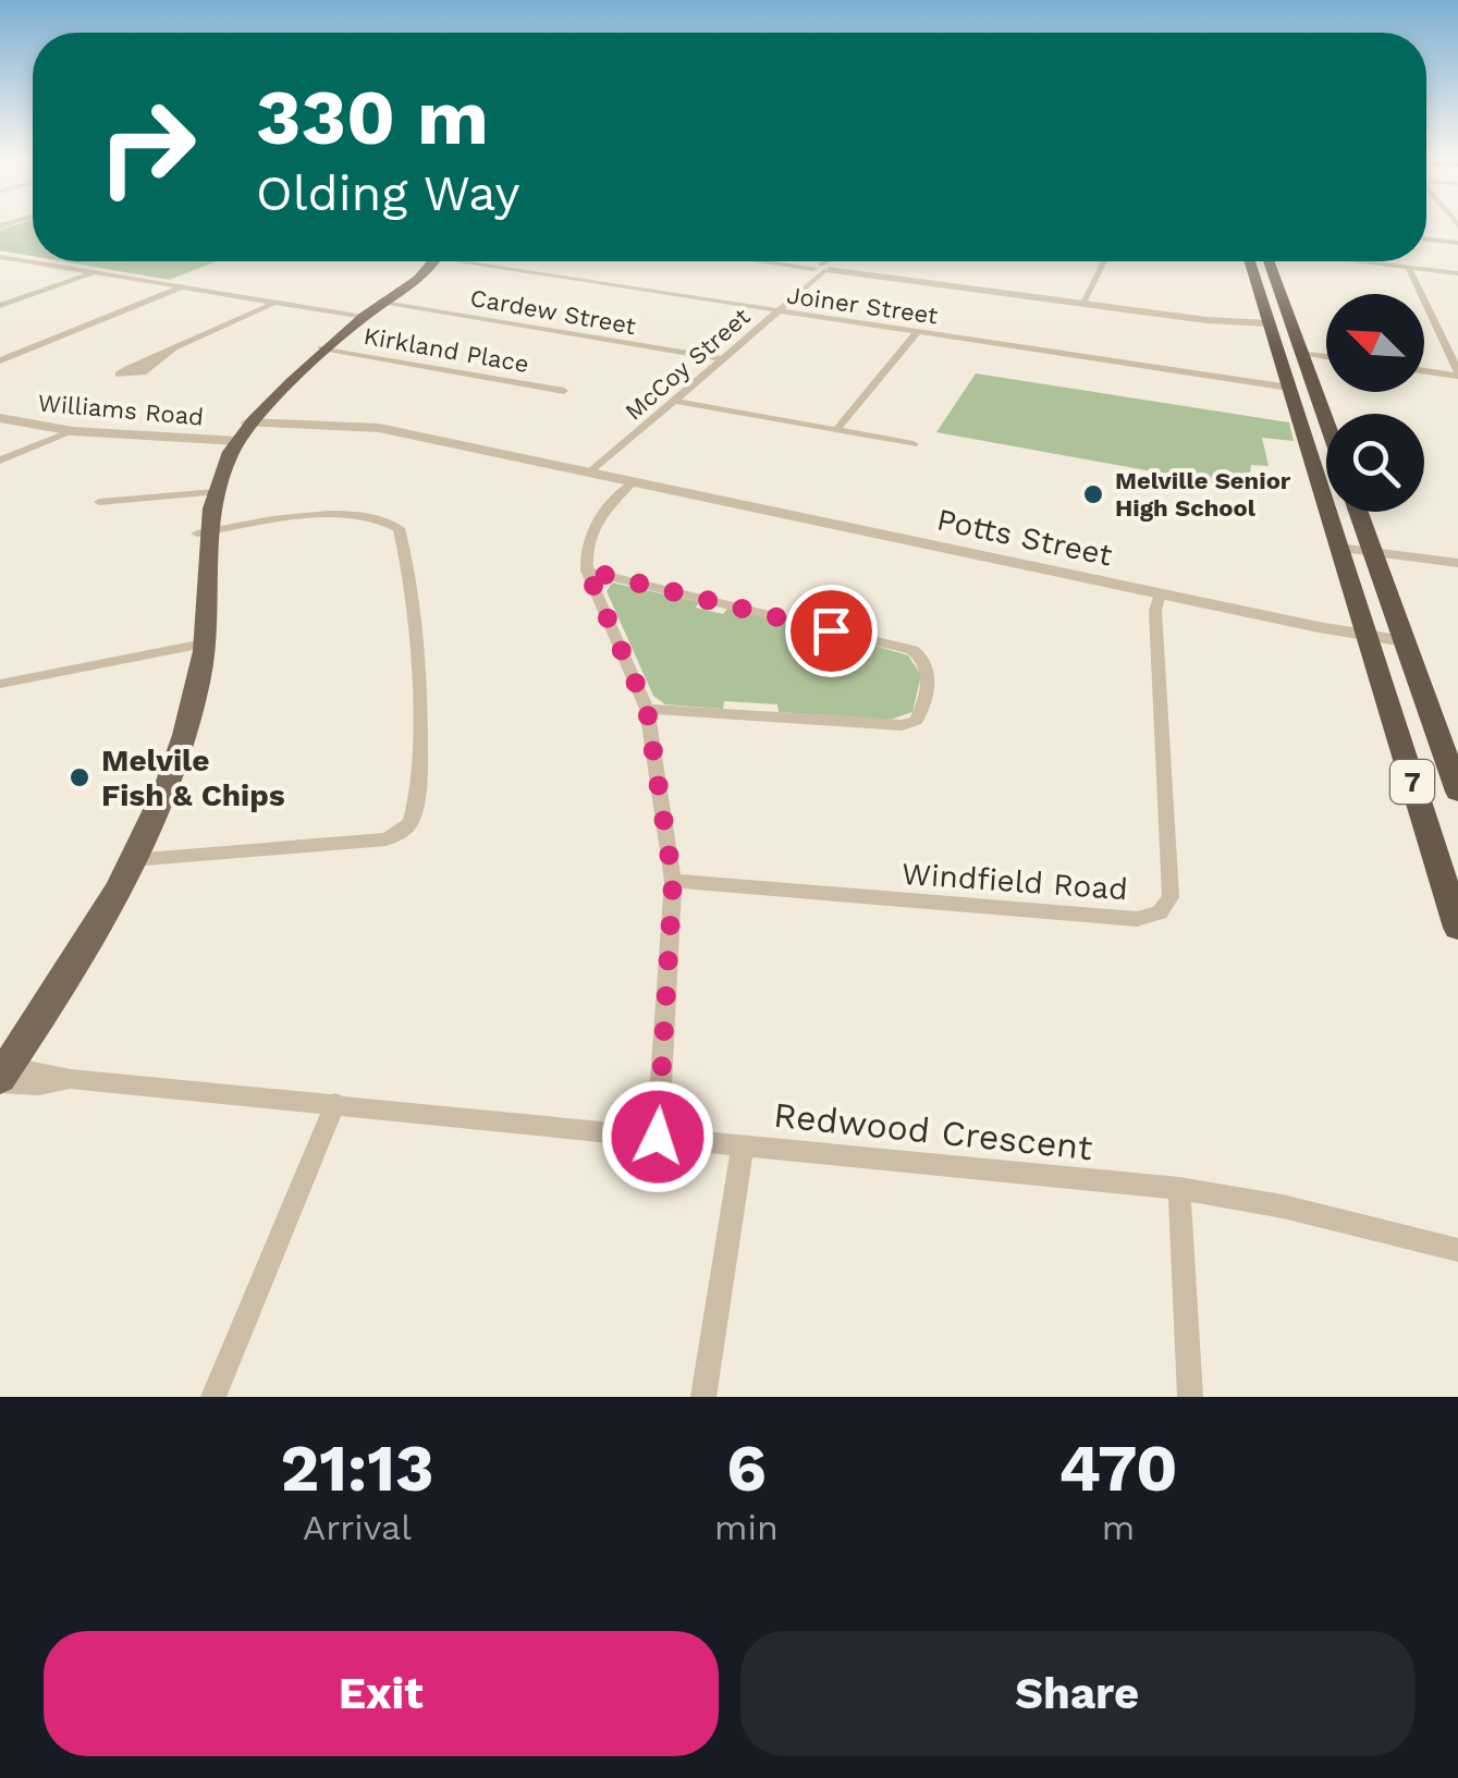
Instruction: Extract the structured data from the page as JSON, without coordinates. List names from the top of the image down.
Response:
{
  "streets": {
    "highway": ["7"],
    "street": [
      "Joiner Street",
      "Cardew Street",
      "Kirkland Place",
      "McCoy Street",
      "Williams Road",
      "Potts Street",
      "Windfield Road",
      "Redwood Crescent"
    ]
  },
  "crossings": [
    ["Joiner Street", "McCoy Street"],
    ["Joiner Street", "7"],
    ["Cardew Street", "McCoy Street"],
    ["McCoy Street", "Potts Street"],
    ["Williams Road", "Potts Street"],
    ["Potts Street", "7"],
    ["Potts Street", "Windfield Road"]
  ],
  "places": ["Melville Senior High School", "Melvile Fish & Chips"],
  "north": "top left",
  "page": {
    "turn": ["330 m", "Olding Way"],
    "eta": [
      "21:13",
      "Arrival",
      "6",
      "min",
      "470",
      "m"
    ],
    "buttons": ["Exit", "Share"]
  }
}
